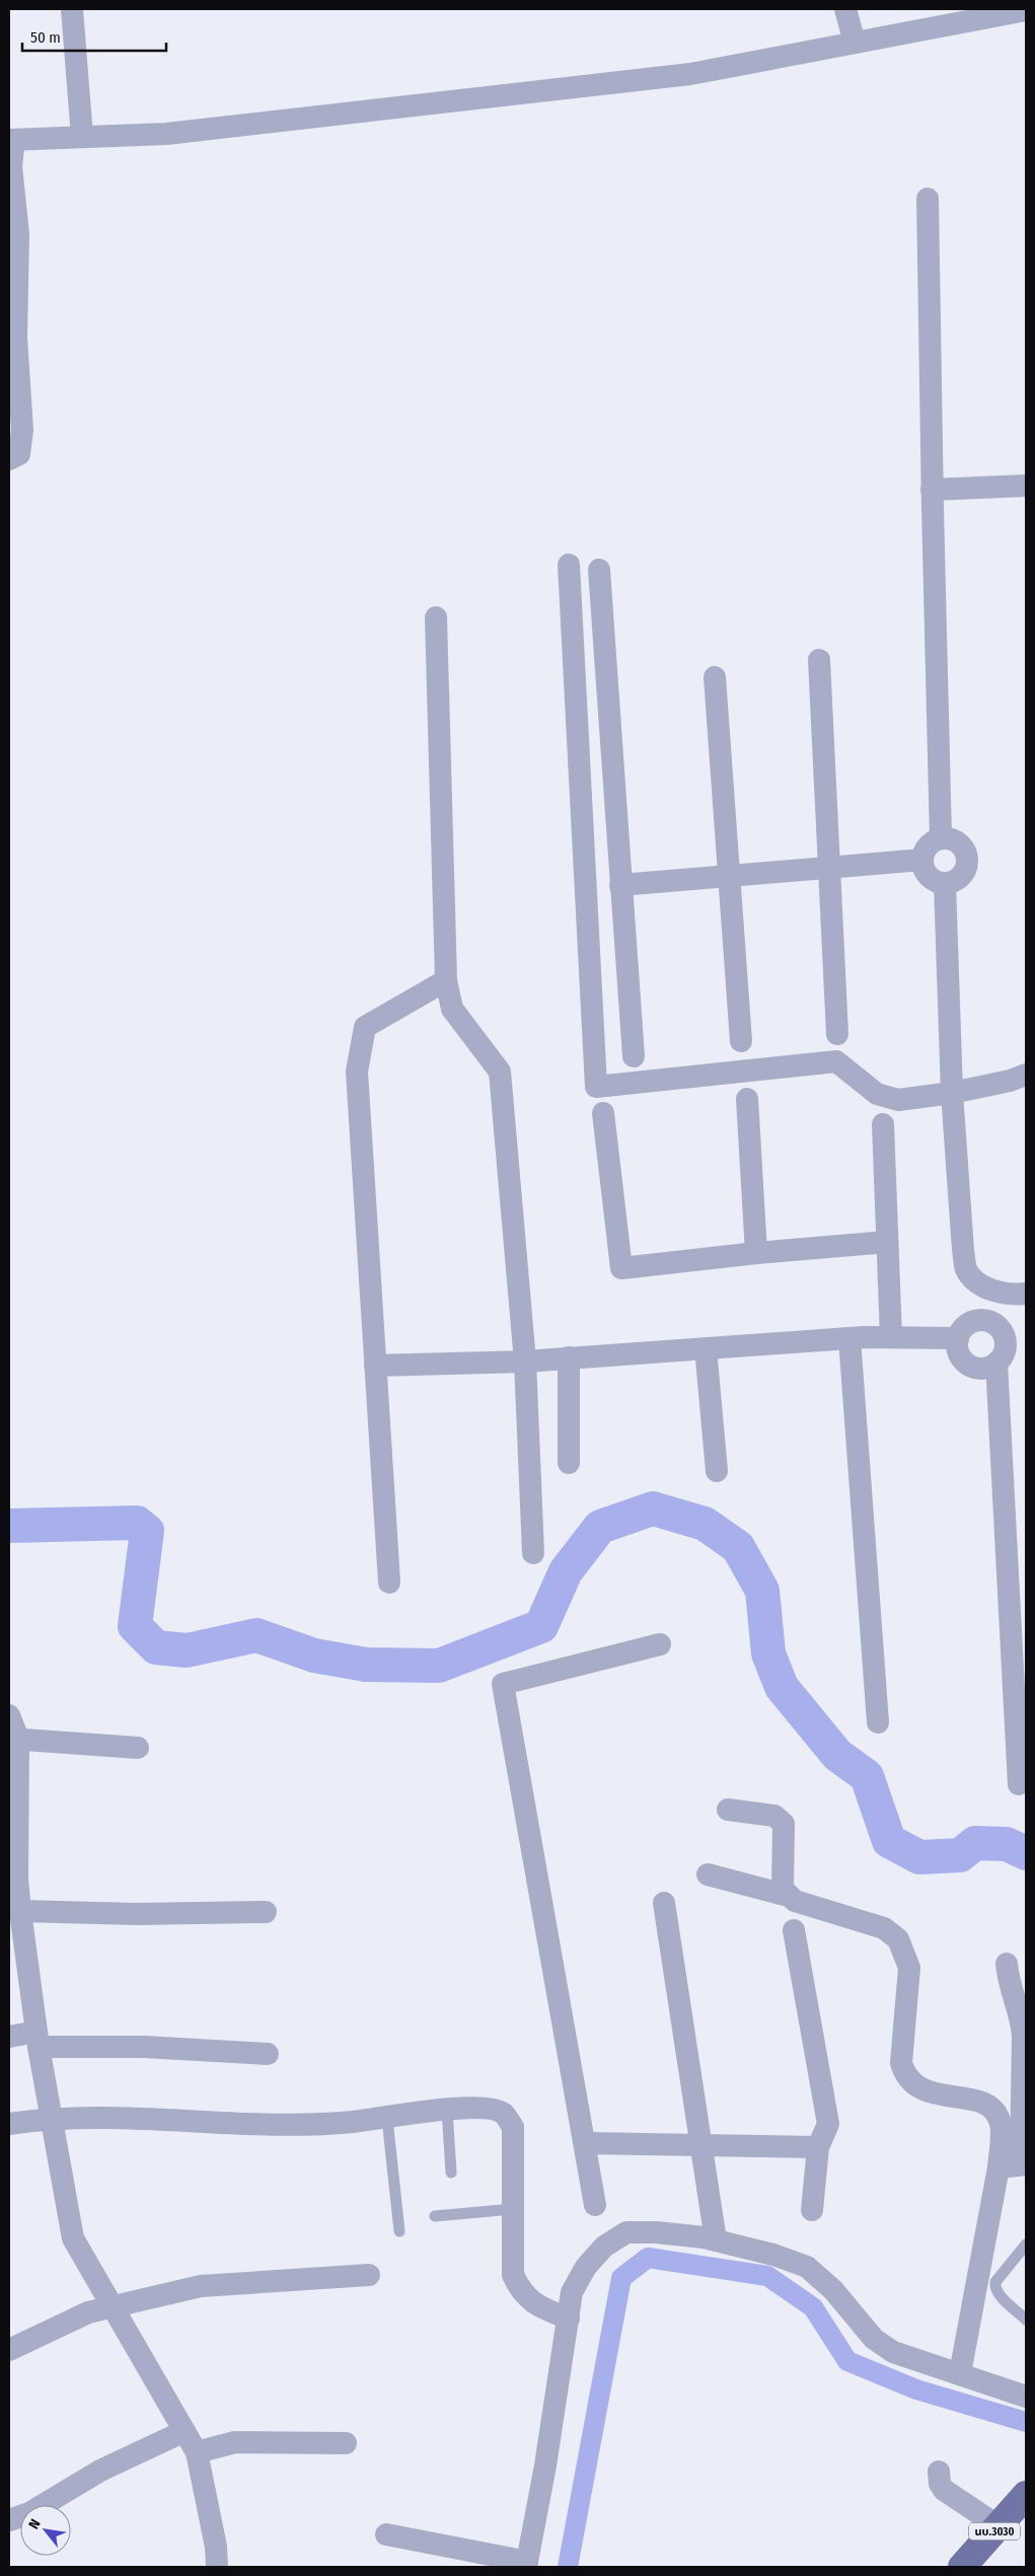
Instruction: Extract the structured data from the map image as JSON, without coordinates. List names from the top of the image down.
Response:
{
  "streets": {
    "main road": ["นบ.3030"]
  },
  "scale_bar": "50 m",
  "north": "top left"
}
